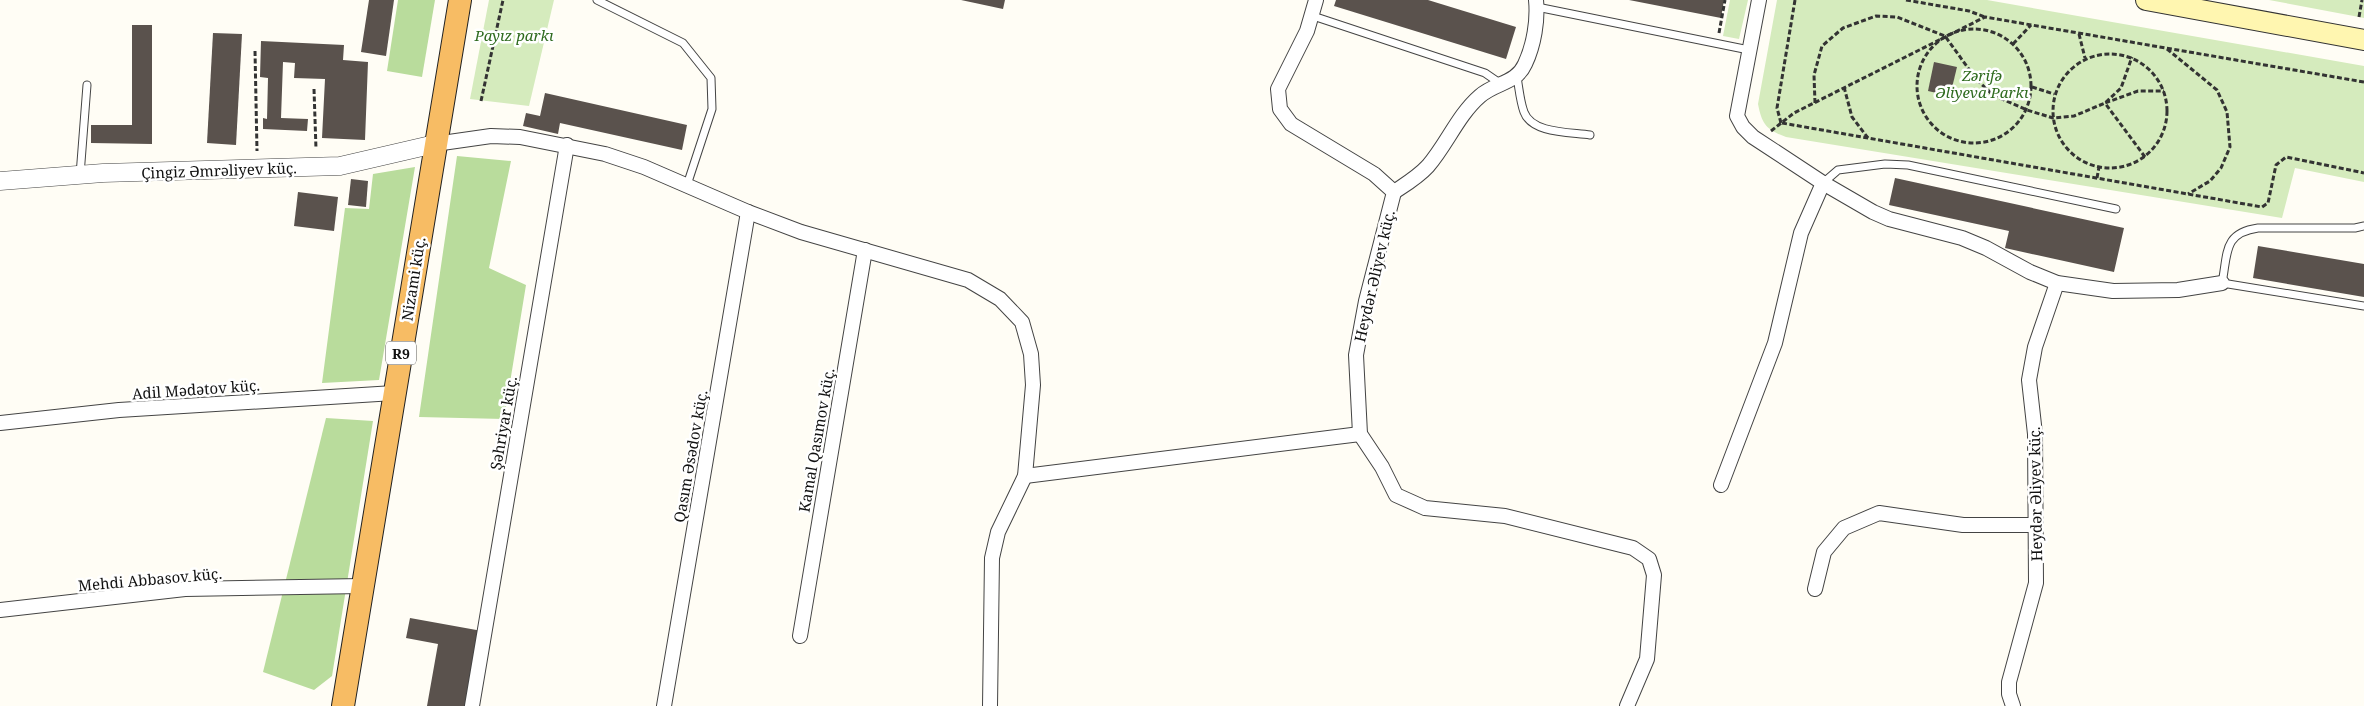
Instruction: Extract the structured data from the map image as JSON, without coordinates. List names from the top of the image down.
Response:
{
  "streets": {
    "highway": ["Nizami küç.", "R9"],
    "street": [
      "Çingiz Əmrəliyev küç.",
      "Heydər Əliyev küç.",
      "Adil Mədətov küç.",
      "Şəhriyar küç.",
      "Kamal Qasımov küç.",
      "Qasım Əsədov küç.",
      "Mehdi Abbasov küç."
    ]
  },
  "crossings": [
    ["Çingiz Əmrəliyev küç.", "Nizami küç."],
    ["Nizami küç.", "Adil Mədətov küç."],
    ["Nizami küç.", "Mehdi Abbasov küç."]
  ],
  "parks": ["Payız parkı", "Zərifə Əliyeva Parkı"]
}
